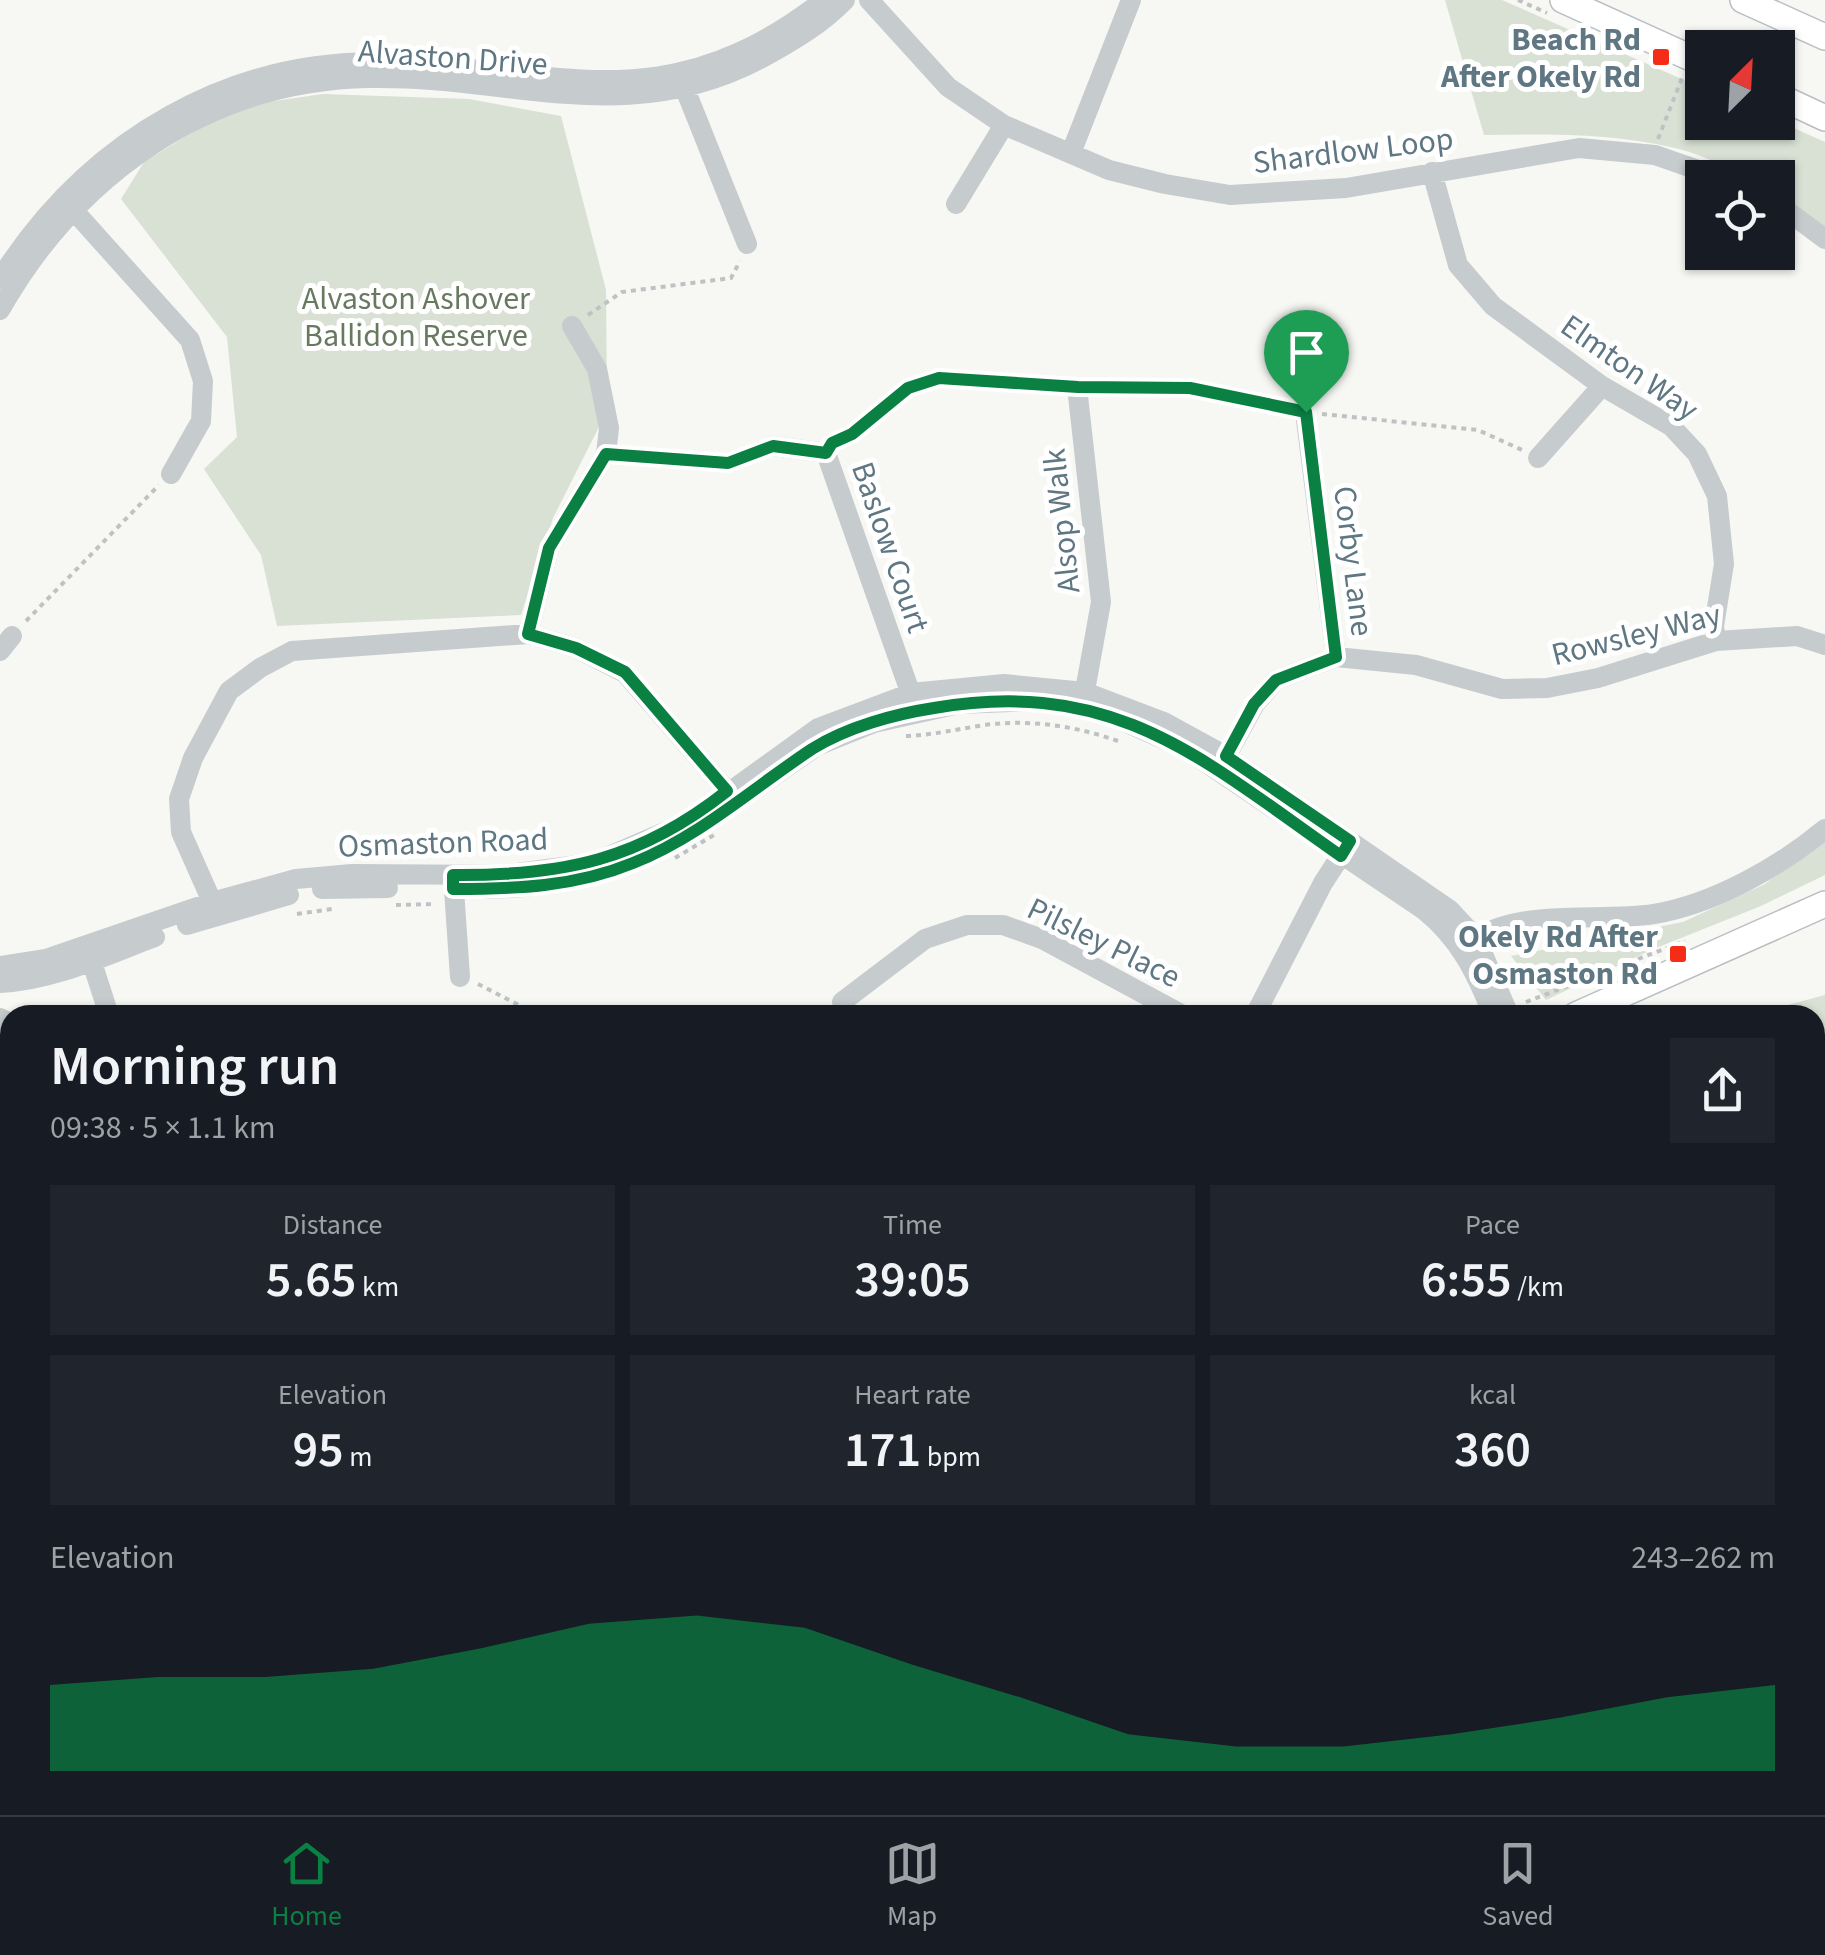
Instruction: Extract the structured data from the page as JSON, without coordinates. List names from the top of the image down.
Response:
{
  "streets": {
    "street": [
      "Alvaston Drive",
      "Shardlow Loop",
      "Elmton Way",
      "Alsop Walk",
      "Baslow Court",
      "Corby Lane",
      "Rowsley Way",
      "Osmaston Road",
      "Pilsley Place"
    ]
  },
  "crossings": [
    ["Shardlow Loop", "Elmton Way"],
    ["Elmton Way", "Rowsley Way"],
    ["Alsop Walk", "Osmaston Road"],
    ["Baslow Court", "Osmaston Road"],
    ["Corby Lane", "Rowsley Way"],
    ["Rowsley Way", "Osmaston Road"]
  ],
  "parks": ["Alvaston Ashover Ballidon Reserve"],
  "places": {
    "transit": ["Beach Rd After Okely Rd", "Okely Rd After Osmaston Rd"]
  },
  "north": "top right",
  "page": {
    "heading": ["Morning run", "09:38 · 5 × 1.1 km"],
    "stats": [
      ["Distance", "5.65 km"],
      ["Time", "39:05"],
      ["Pace", "6:55 /km"],
      ["Elevation", "95 m"],
      ["Heart rate", "171 bpm"],
      ["kcal", "360"]
    ],
    "chart": ["Elevation", "243–262 m"],
    "tabs": ["Home", "Map", "Saved"]
  }
}
